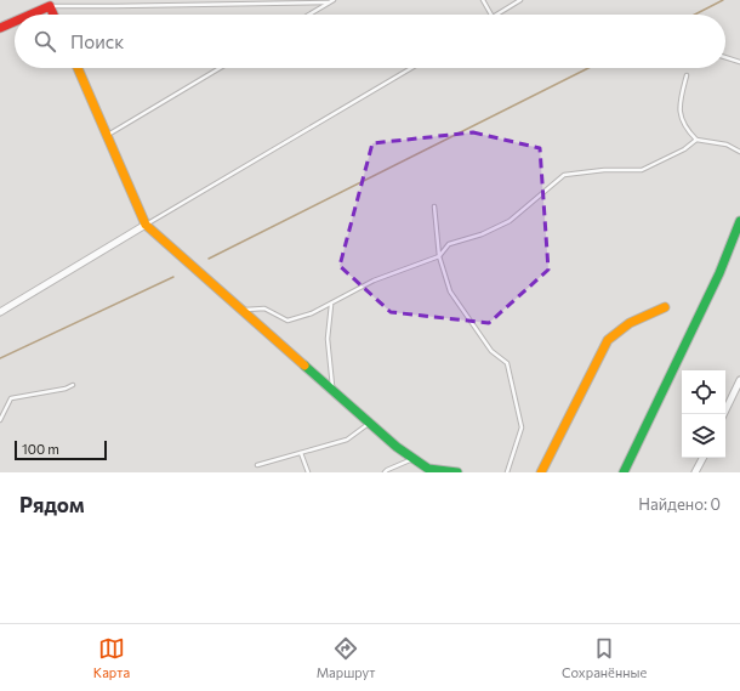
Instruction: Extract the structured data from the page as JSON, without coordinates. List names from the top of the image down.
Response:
{
  "scale_bar": "100 m",
  "page": {
    "search": "Поиск",
    "scale": "100 m",
    "heading": ["Рядом", "Найдено: 0"],
    "nav": ["Карта", "Маршрут", "Сохранённые"]
  }
}
